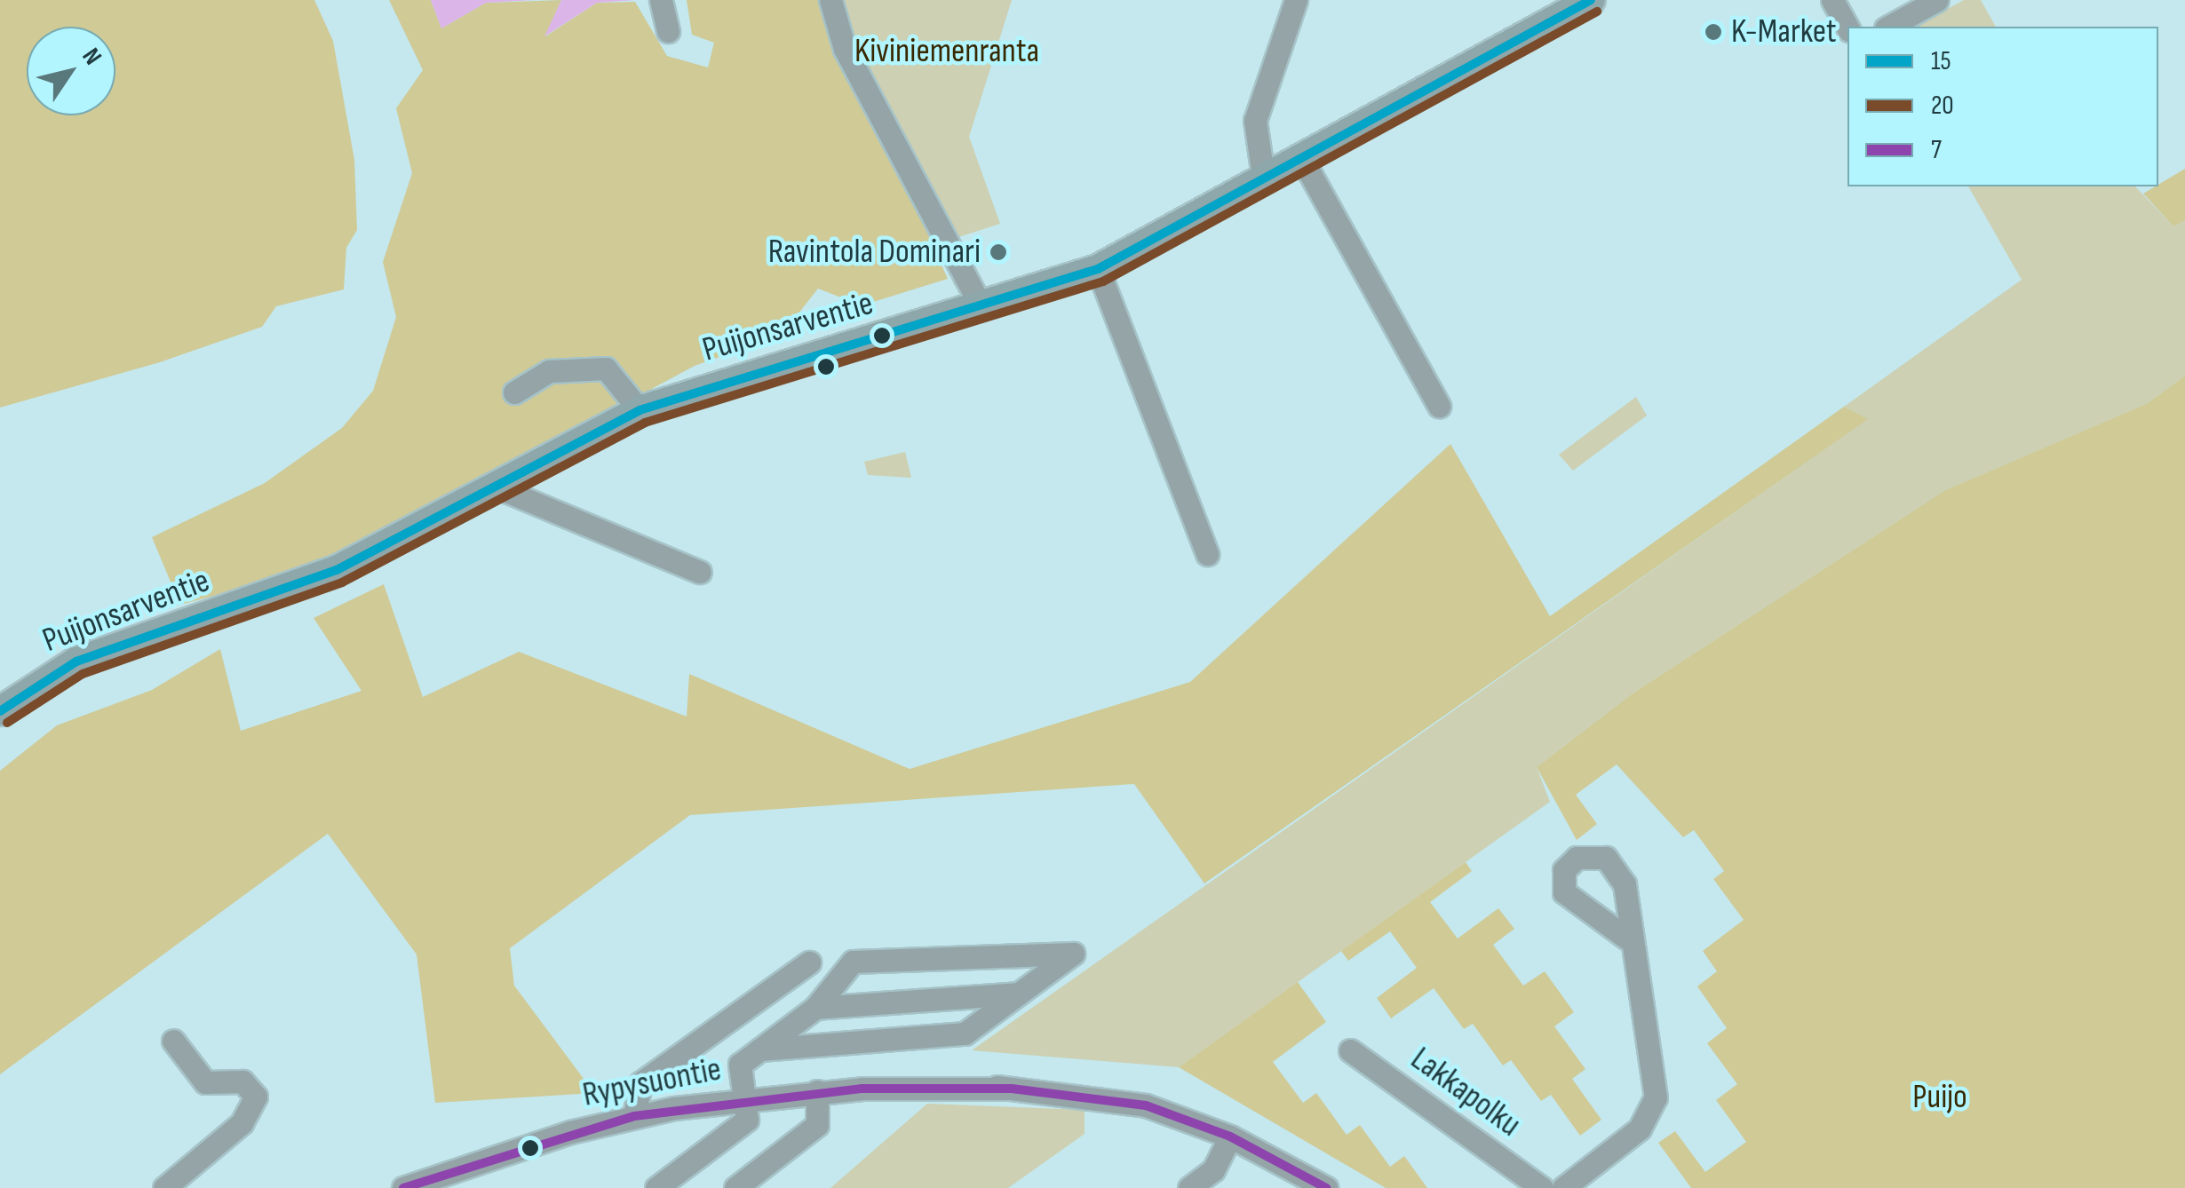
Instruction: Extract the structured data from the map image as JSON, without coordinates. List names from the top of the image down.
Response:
{
  "streets": {
    "main road": ["Puijonsarventie"],
    "street": ["Rypysuontie", "Lakkapolku"]
  },
  "parks": ["Kiviniemenranta", "Puijo"],
  "places": ["K-Market", "Ravintola Dominari"],
  "lines": ["transit line 15", "transit line 20", "transit line 7"],
  "legend": ["15", "20", "7"],
  "north": "top right"
}
